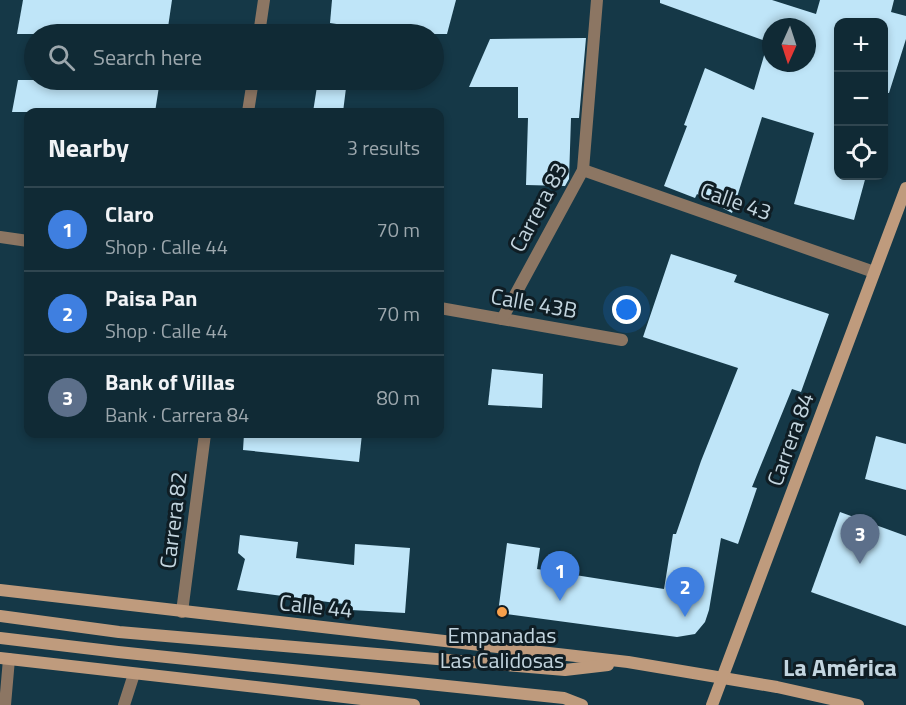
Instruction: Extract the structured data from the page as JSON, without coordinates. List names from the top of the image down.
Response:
{
  "streets": {
    "street": [
      "Calle 43",
      "Carrera 83",
      "Calle 43B",
      "Carrera 84",
      "Carrera 82",
      "Calle 44"
    ]
  },
  "crossings": [
    ["Calle 43", "Carrera 83"],
    ["Calle 43", "Carrera 84"],
    ["Carrera 83", "Calle 43B"],
    ["Carrera 84", "Calle 44"],
    ["Carrera 82", "Calle 44"]
  ],
  "districts": ["La América"],
  "places": ["Empanadas Las Calidosas"],
  "north": "bottom",
  "page": {
    "map_buttons": ["+", "−"],
    "search": "Search here",
    "heading": ["Nearby", "3 results"],
    "list": [
      {
        "mark": "1",
        "name": "Claro",
        "note": "Shop · Calle 44",
        "value": "70 m"
      },
      {
        "mark": "2",
        "name": "Paisa Pan",
        "note": "Shop · Calle 44",
        "value": "70 m"
      },
      {
        "mark": "3",
        "name": "Bank of Villas",
        "note": "Bank · Carrera 84",
        "value": "80 m"
      }
    ],
    "pins": ["3", "1", "2"]
  }
}
